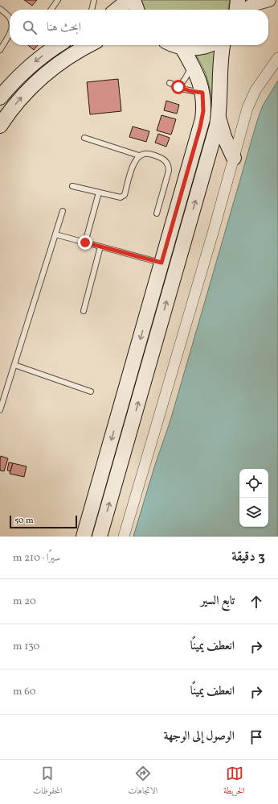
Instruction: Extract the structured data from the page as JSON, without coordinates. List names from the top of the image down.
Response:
{
  "scale_bar": "50 m",
  "page": {
    "search": "ابحث هنا",
    "scale": "50 m",
    "heading": ["3 دقيقة", "سيرًا · 210 m"],
    "list": [
      ["تابع السير", "20 m"],
      ["انعطف يمينًا", "130 m"],
      ["انعطف يمينًا", "60 m"],
      "الوصول إلى الوجهة"
    ],
    "nav": ["الخريطة", "الاتجاهات", "المحفوظات"]
  }
}
